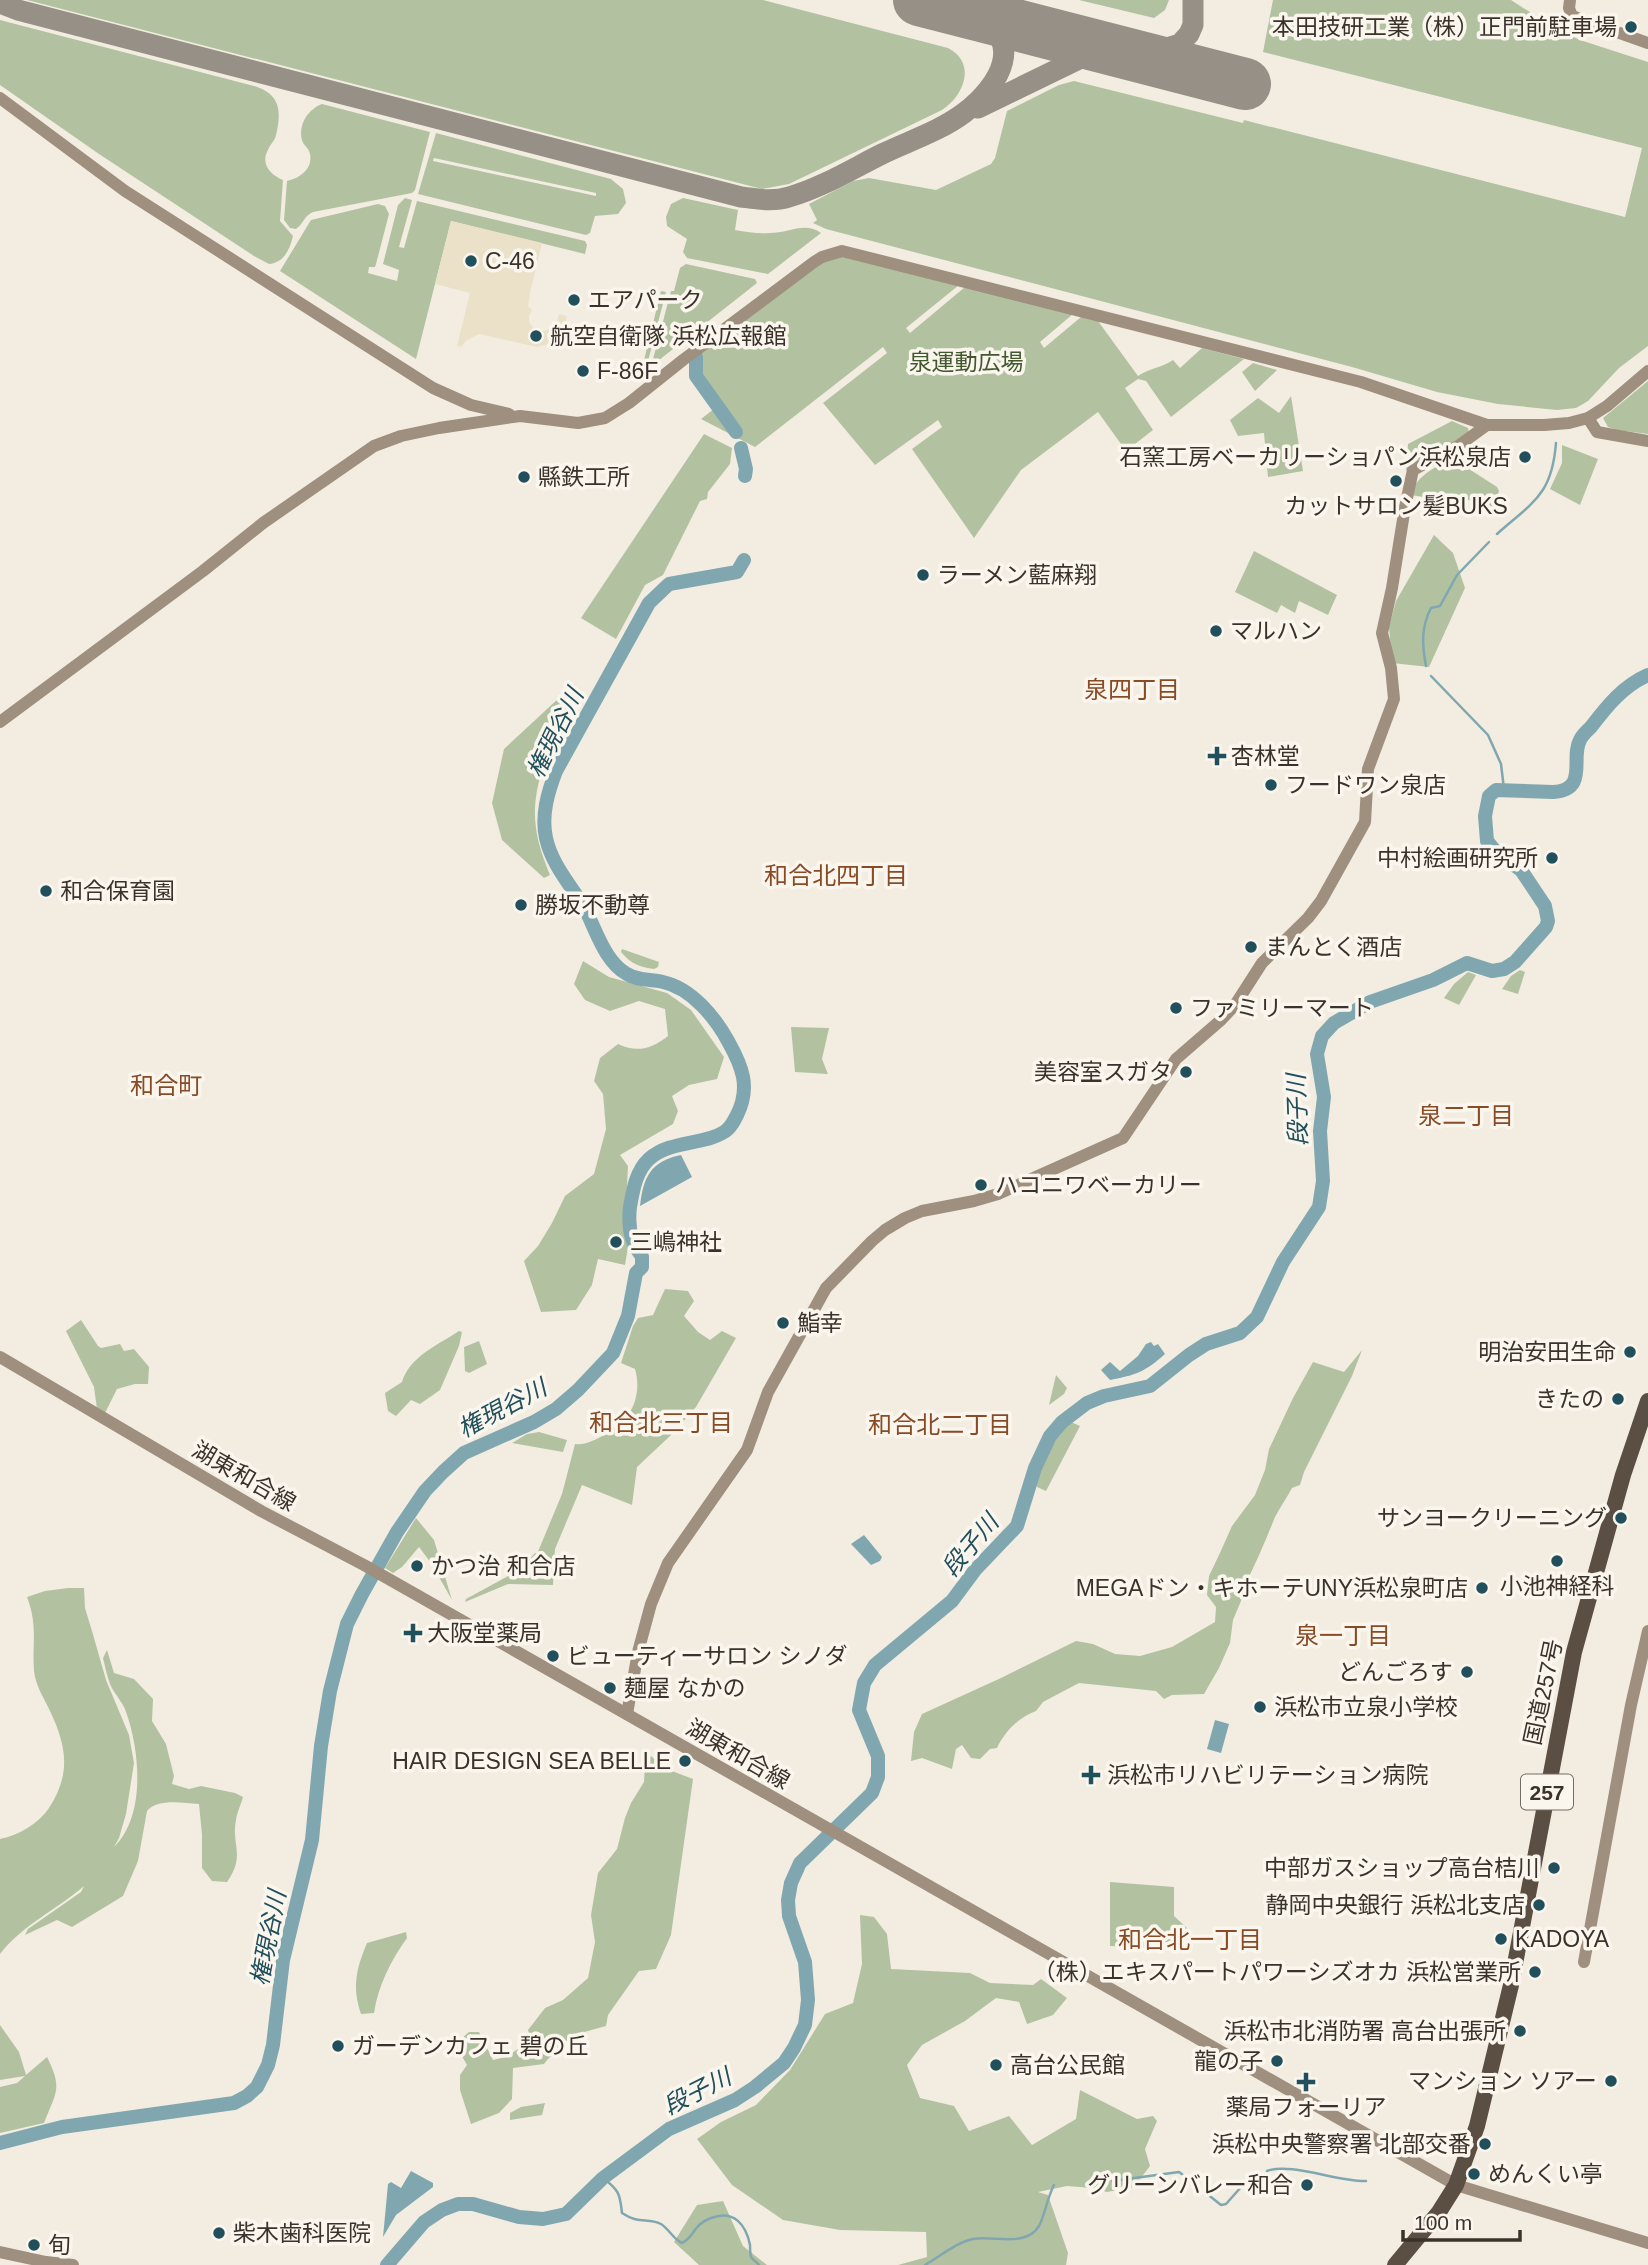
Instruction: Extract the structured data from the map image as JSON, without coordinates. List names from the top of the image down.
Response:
{
  "streets": {
    "highway": ["国道257号", "257"],
    "street": ["湖東和合線"]
  },
  "crossings": [
    ["湖東和合線", "国道257号"]
  ],
  "districts": [
    "泉四丁目",
    "和合北四丁目",
    "和合町",
    "泉二丁目",
    "和合北三丁目",
    "和合北二丁目",
    "泉一丁目",
    "和合北一丁目"
  ],
  "water": ["権現谷川", "段子川"],
  "parks": ["泉運動広場"],
  "places": {
    "other": [
      "本田技研工業（株）正門前駐車場",
      "C-46",
      "エアパーク",
      "航空自衛隊 浜松広報館",
      "F-86F",
      "石窯工房ベーカリーショパン浜松泉店",
      "縣鉄工所",
      "カットサロン髪BUKS",
      "ラーメン藍麻翔",
      "マルハン",
      "フードワン泉店",
      "中村絵画研究所",
      "和合保育園",
      "勝坂不動尊",
      "まんとく酒店",
      "ファミリーマート",
      "美容室スガタ",
      "ハコニワベーカリー",
      "三嶋神社",
      "鮨幸",
      "明治安田生命",
      "きたの",
      "サンヨークリーニング",
      "小池神経科",
      "かつ治 和合店",
      "MEGAドン・キホーテUNY浜松泉町店",
      "ビューティーサロン シノダ",
      "どんごろす",
      "麺屋 なかの",
      "浜松市立泉小学校",
      "HAIR DESIGN SEA BELLE",
      "中部ガスショップ高台桔川",
      "静岡中央銀行 浜松北支店",
      "KADOYA",
      "（株）エキスパートパワーシズオカ 浜松営業所",
      "浜松市北消防署 高台出張所",
      "ガーデンカフェ 碧の丘",
      "龍の子",
      "高台公民館",
      "マンション ソアー",
      "浜松中央警察署 北部交番",
      "めんくい亭",
      "グリーンバレー和合",
      "柴木歯科医院",
      "旬"
    ],
    "health": [
      "杏林堂",
      "大阪堂薬局",
      "浜松市リハビリテーション病院",
      "薬局フォーリア"
    ]
  },
  "scale_bar": "100 m"
}
